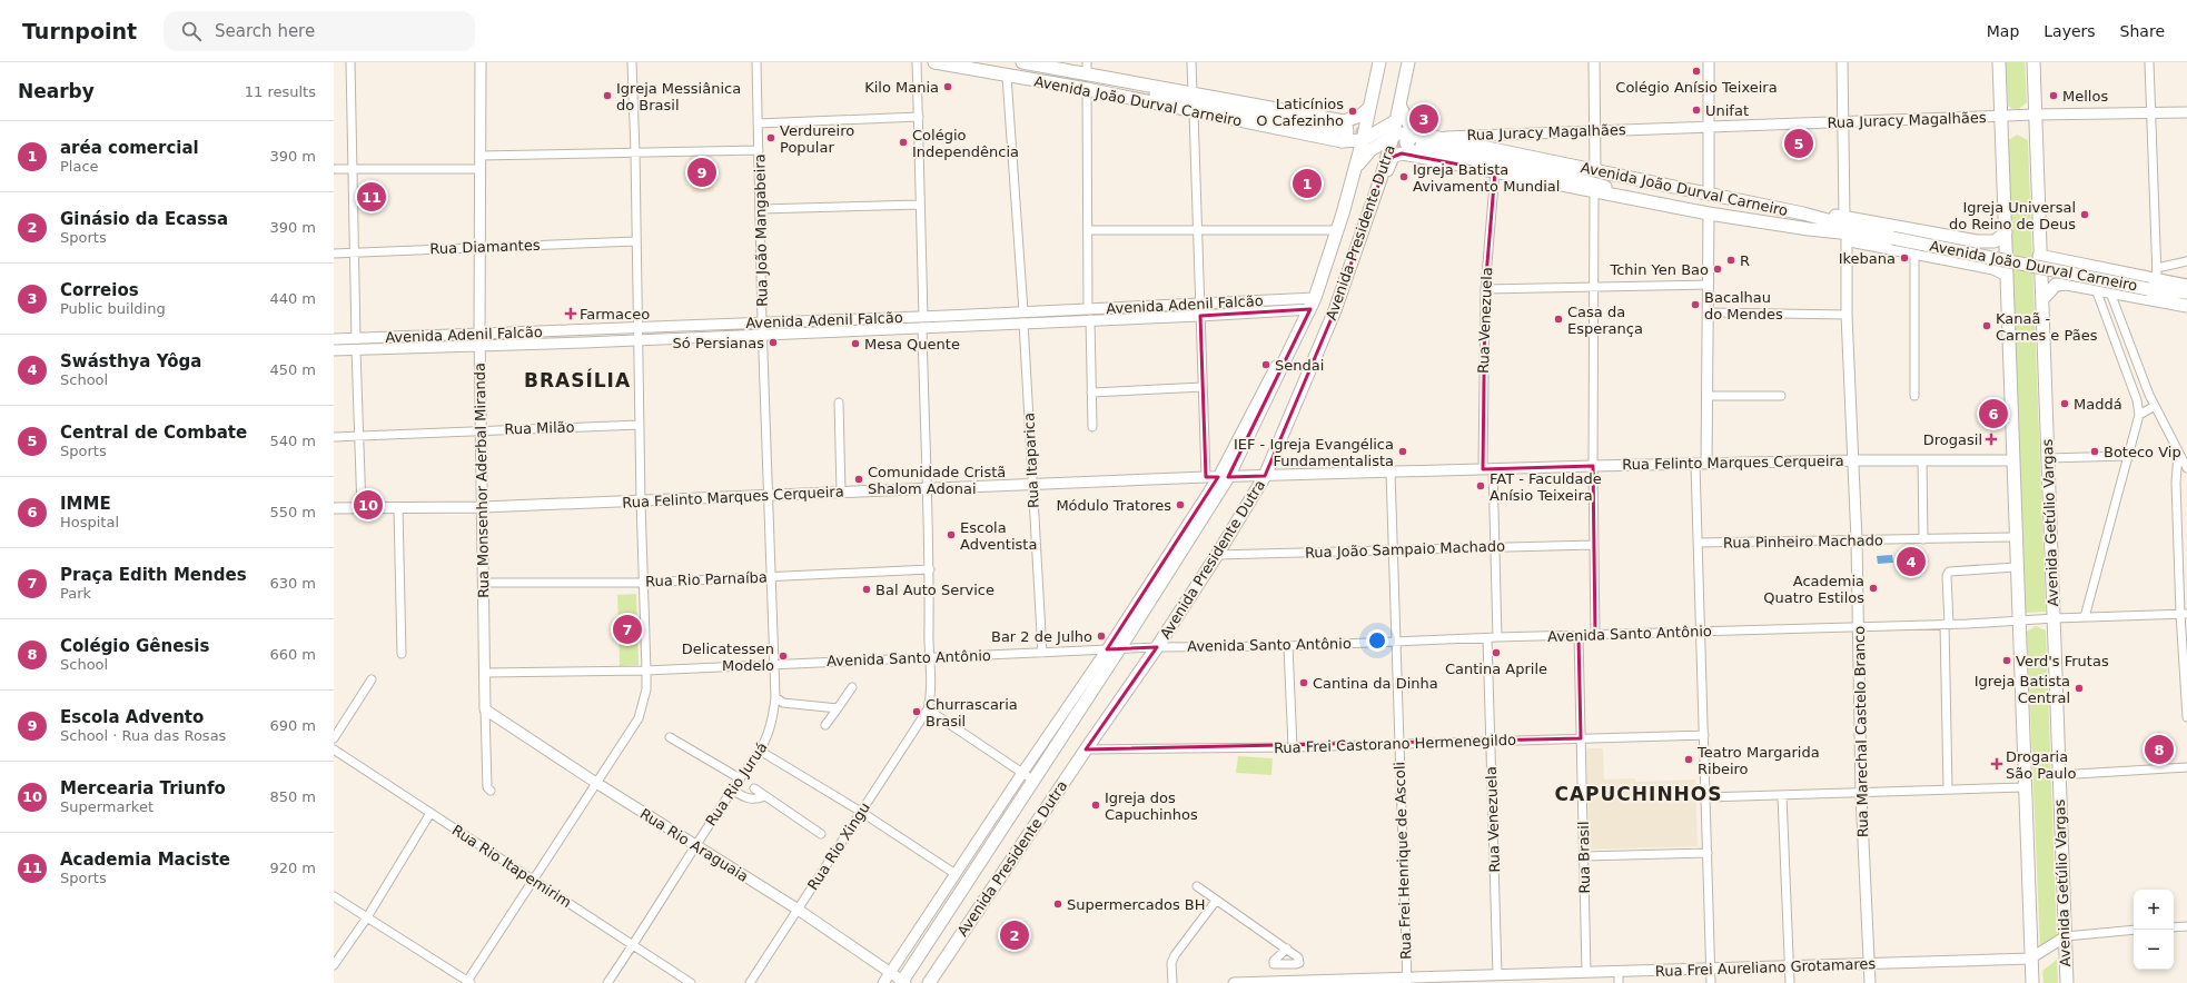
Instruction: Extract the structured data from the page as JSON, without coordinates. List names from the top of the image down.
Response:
{
  "streets": {
    "main road": ["Avenida João Durval Carneiro", "Avenida Presidente Dutra", "Avenida Getúlio Vargas"],
    "street": [
      "Rua Juracy Magalhães",
      "Rua João Mangabeira",
      "Rua Diamantes",
      "Avenida Adenil Falcão",
      "Rua Venezuela",
      "Rua Milão",
      "Rua Itaparica",
      "Rua Felinto Marques Cerqueira",
      "Rua Monsenhor Aderbal Miranda",
      "Rua Pinheiro Machado",
      "Rua João Sampaio Machado",
      "Rua Rio Parnaíba",
      "Avenida Santo Antônio",
      "Rua Marechal Castelo Branco",
      "Rua Frei Castorano Hermenegildo",
      "Rua Rio Juruá",
      "Rua Rio Araguaia",
      "Rua Rio Xingu",
      "Rua Brasil",
      "Rua Frei Henrique de Ascoli",
      "Rua Rio Itapemirim",
      "Rua Frei Aureliano Grotamares"
    ]
  },
  "crossings": [
    ["Avenida João Durval Carneiro", "Rua Juracy Magalhães"],
    ["Avenida João Durval Carneiro", "Avenida Presidente Dutra"],
    ["Avenida João Durval Carneiro", "Rua Venezuela"],
    ["Avenida João Durval Carneiro", "Rua Itaparica"],
    ["Avenida João Durval Carneiro", "Avenida Getúlio Vargas"],
    ["Rua Juracy Magalhães", "Avenida Getúlio Vargas"],
    ["Rua João Mangabeira", "Avenida Adenil Falcão"],
    ["Rua João Mangabeira", "Rua Felinto Marques Cerqueira"],
    ["Rua João Mangabeira", "Rua Rio Parnaíba"],
    ["Rua João Mangabeira", "Avenida Santo Antônio"],
    ["Rua João Mangabeira", "Rua Rio Juruá"],
    ["Avenida Presidente Dutra", "Avenida Adenil Falcão"],
    ["Avenida Presidente Dutra", "Rua Felinto Marques Cerqueira"],
    ["Avenida Presidente Dutra", "Rua João Sampaio Machado"],
    ["Avenida Presidente Dutra", "Avenida Santo Antônio"],
    ["Avenida Presidente Dutra", "Rua Frei Castorano Hermenegildo"],
    ["Avenida Presidente Dutra", "Rua Rio Araguaia"],
    ["Rua Diamantes", "Rua Monsenhor Aderbal Miranda"],
    ["Avenida Adenil Falcão", "Rua Itaparica"],
    ["Avenida Adenil Falcão", "Rua Monsenhor Aderbal Miranda"],
    ["Rua Venezuela", "Rua Felinto Marques Cerqueira"],
    ["Rua Venezuela", "Avenida Santo Antônio"],
    ["Rua Venezuela", "Rua Frei Castorano Hermenegildo"],
    ["Rua Venezuela", "Rua Frei Aureliano Grotamares"],
    ["Rua Milão", "Rua Monsenhor Aderbal Miranda"],
    ["Rua Itaparica", "Rua Felinto Marques Cerqueira"],
    ["Rua Itaparica", "Avenida Santo Antônio"],
    ["Rua Felinto Marques Cerqueira", "Rua Monsenhor Aderbal Miranda"],
    ["Rua Felinto Marques Cerqueira", "Rua Marechal Castelo Branco"],
    ["Rua Felinto Marques Cerqueira", "Rua Frei Henrique de Ascoli"],
    ["Rua Monsenhor Aderbal Miranda", "Rua Rio Parnaíba"],
    ["Rua Monsenhor Aderbal Miranda", "Avenida Santo Antônio"],
    ["Rua Monsenhor Aderbal Miranda", "Rua Rio Araguaia"],
    ["Avenida Getúlio Vargas", "Avenida Santo Antônio"],
    ["Rua Pinheiro Machado", "Rua Marechal Castelo Branco"],
    ["Rua João Sampaio Machado", "Rua Frei Henrique de Ascoli"],
    ["Avenida Santo Antônio", "Rua Marechal Castelo Branco"],
    ["Avenida Santo Antônio", "Rua Rio Juruá"],
    ["Avenida Santo Antônio", "Rua Brasil"],
    ["Avenida Santo Antônio", "Rua Frei Henrique de Ascoli"],
    ["Rua Marechal Castelo Branco", "Rua Frei Aureliano Grotamares"],
    ["Rua Frei Castorano Hermenegildo", "Rua Brasil"],
    ["Rua Frei Castorano Hermenegildo", "Rua Frei Henrique de Ascoli"],
    ["Rua Rio Juruá", "Rua Rio Araguaia"],
    ["Rua Rio Juruá", "Rua Rio Itapemirim"],
    ["Rua Rio Araguaia", "Rua Rio Xingu"],
    ["Rua Brasil", "Rua Frei Aureliano Grotamares"],
    ["Rua Frei Henrique de Ascoli", "Rua Frei Aureliano Grotamares"]
  ],
  "districts": ["BRASÍLIA", "CAPUCHINHOS"],
  "places": {
    "other": [
      "Colégio Anísio Teixeira",
      "Kilo Mania",
      "Igreja Messiânica do Brasil",
      "Mellos",
      "Unifat",
      "Laticínios O Cafezinho",
      "Verdureiro Popular",
      "Colégio Independência",
      "Igreja Batista Avivamento Mundial",
      "Igreja Universal do Reino de Deus",
      "Ikebana",
      "R",
      "Tchin Yen Bao",
      "Bacalhau do Mendes",
      "Casa da Esperança",
      "Kanaã - Carnes e Pães",
      "Só Persianas",
      "Mesa Quente",
      "Sendai",
      "Maddá",
      "IEF - Igreja Evangélica Fundamentalista",
      "Boteco Vip",
      "Comunidade Cristã Shalom Adonai",
      "FAT - Faculdade Anísio Teixeira",
      "Módulo Tratores",
      "Escola Adventista",
      "Academia Quatro Estilos",
      "Bal Auto Service",
      "Bar 2 de Julho",
      "Cantina Aprile",
      "Delicatessen Modelo",
      "Verd's Frutas",
      "Cantina da Dinha",
      "Igreja Batista Central",
      "Churrascaria Brasil",
      "Teatro Margarida Ribeiro",
      "Igreja dos Capuchinhos",
      "Supermercados BH"
    ],
    "health": ["Farmaceo", "Drogasil", "Drogaria São Paulo"]
  },
  "page": {
    "header": "Turnpoint",
    "search": "Search here",
    "nav": ["Map", "Layers", "Share"],
    "heading": ["Nearby", "11 results"],
    "pins": [
      "3",
      "5",
      "9",
      "1",
      "11",
      "6",
      "10",
      "4",
      "7",
      "8",
      "2"
    ],
    "list": [
      {
        "mark": "1",
        "name": "aréa comercial",
        "note": "Place",
        "value": "390 m"
      },
      {
        "mark": "2",
        "name": "Ginásio da Ecassa",
        "note": "Sports",
        "value": "390 m"
      },
      {
        "mark": "3",
        "name": "Correios",
        "note": "Public building",
        "value": "440 m"
      },
      {
        "mark": "4",
        "name": "Swásthya Yôga",
        "note": "School",
        "value": "450 m"
      },
      {
        "mark": "5",
        "name": "Central de Combate",
        "note": "Sports",
        "value": "540 m"
      },
      {
        "mark": "6",
        "name": "IMME",
        "note": "Hospital",
        "value": "550 m"
      },
      {
        "mark": "7",
        "name": "Praça Edith Mendes",
        "note": "Park",
        "value": "630 m"
      },
      {
        "mark": "8",
        "name": "Colégio Gênesis",
        "note": "School",
        "value": "660 m"
      },
      {
        "mark": "9",
        "name": "Escola Advento",
        "note": "School · Rua das Rosas",
        "value": "690 m"
      },
      {
        "mark": "10",
        "name": "Mercearia Triunfo",
        "note": "Supermarket",
        "value": "850 m"
      },
      {
        "mark": "11",
        "name": "Academia Maciste",
        "note": "Sports",
        "value": "920 m"
      }
    ],
    "map_buttons": ["+", "−"]
  }
}
